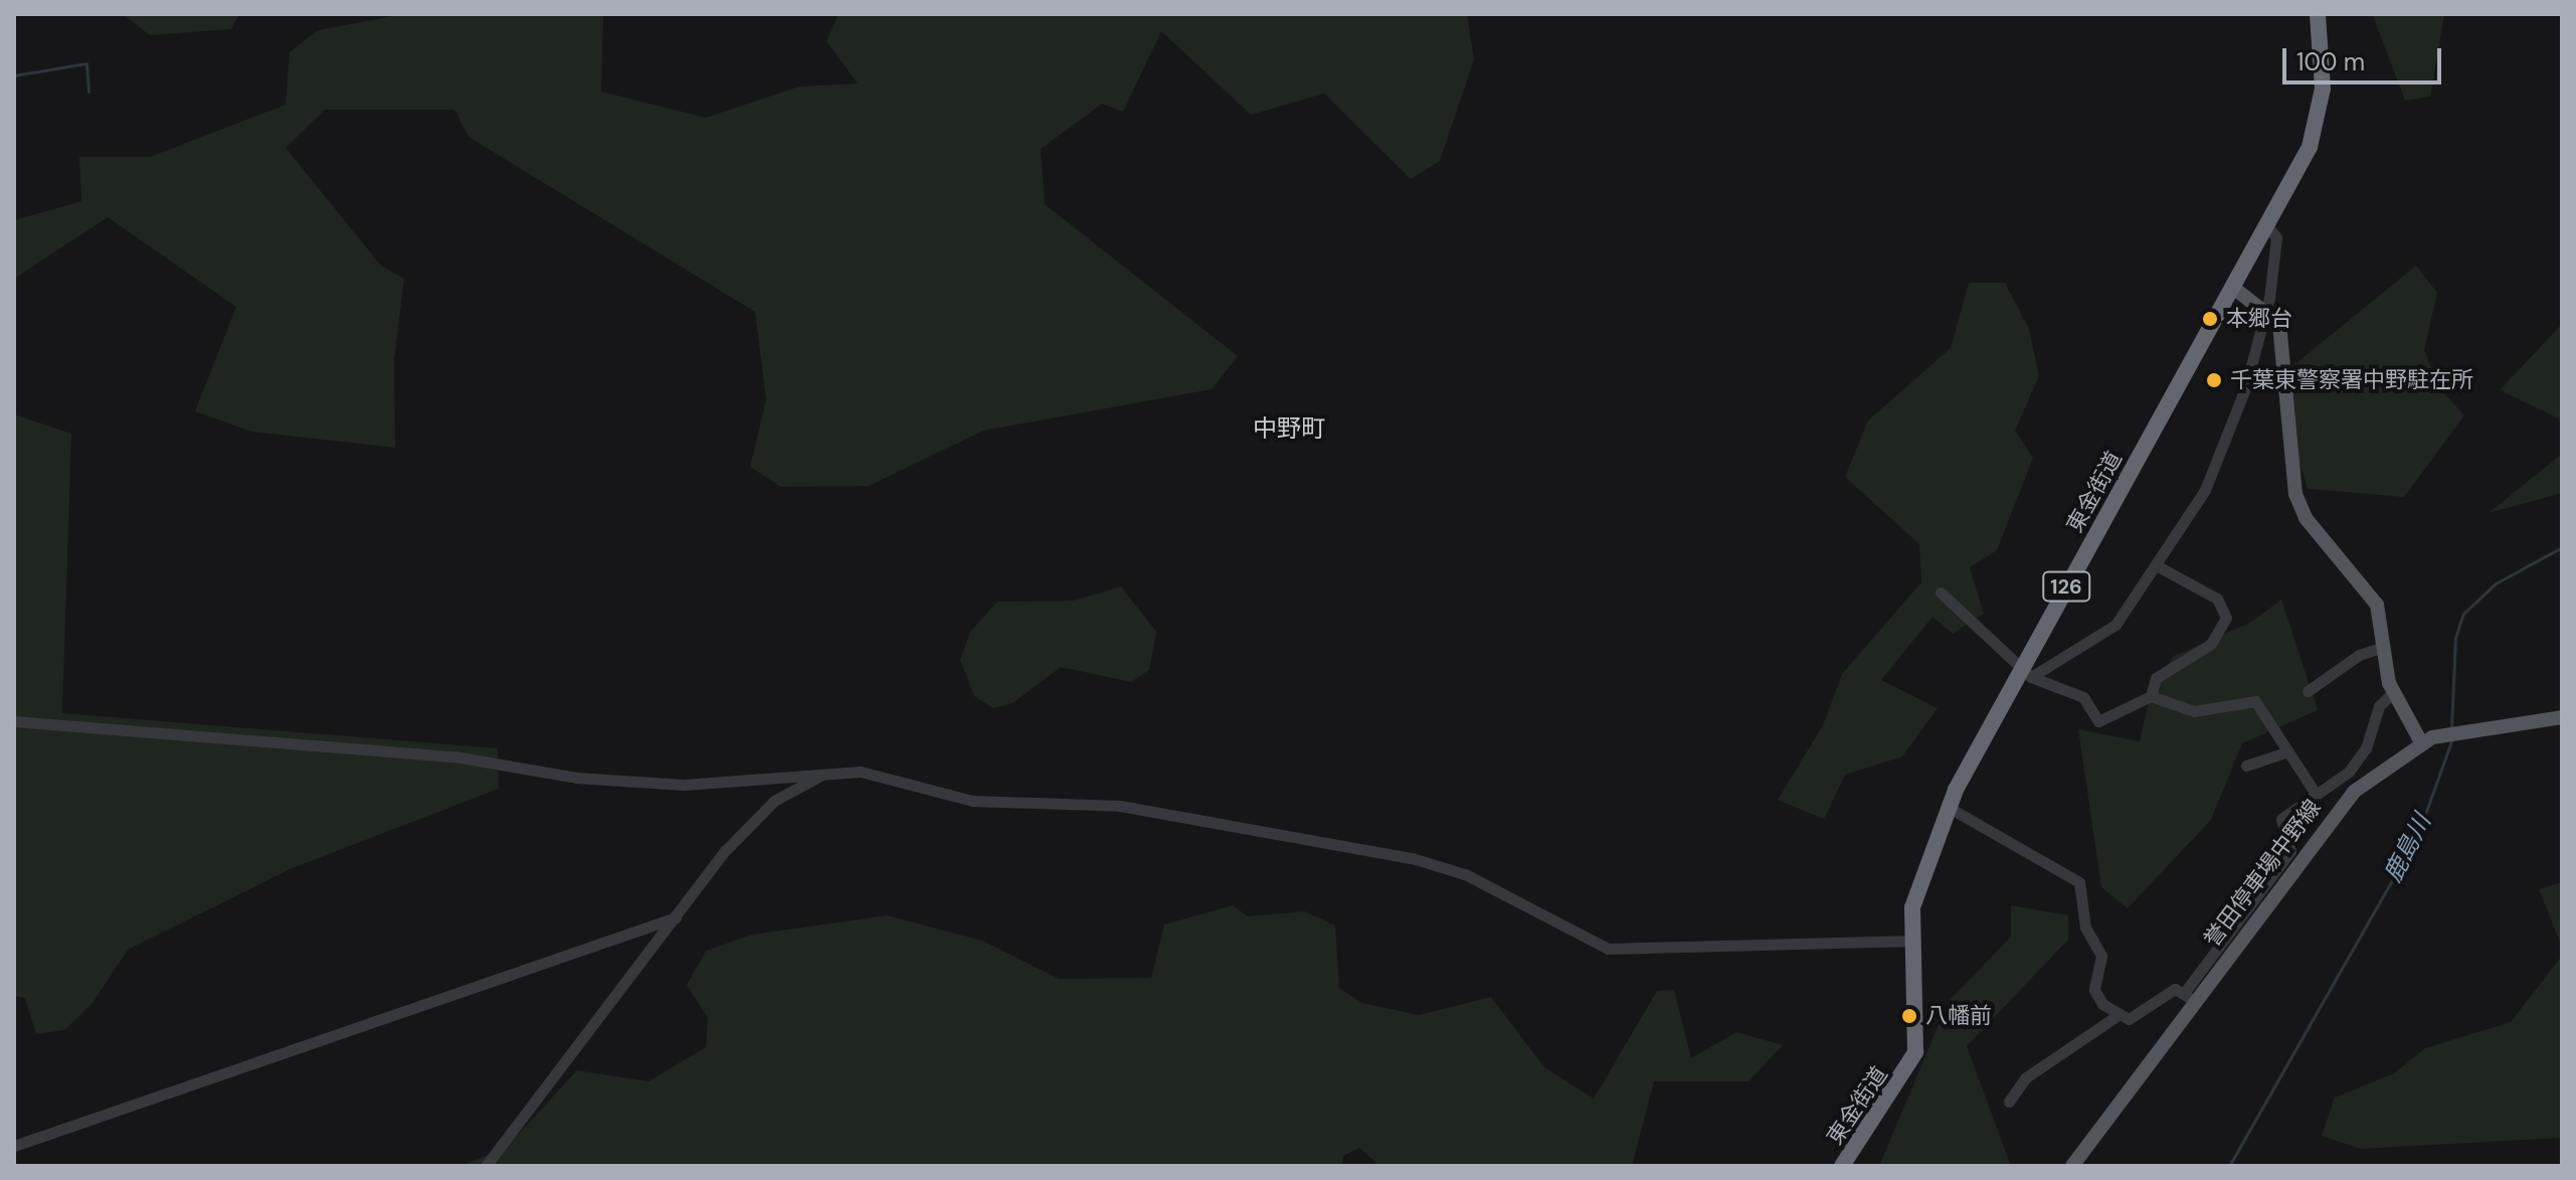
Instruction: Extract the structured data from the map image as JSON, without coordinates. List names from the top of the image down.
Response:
{
  "streets": {
    "highway": ["東金街道", "126"],
    "main road": ["誉田停車場中野線"]
  },
  "districts": ["中野町"],
  "water": ["鹿島川"],
  "places": ["本郷台", "千葉東警察署中野駐在所", "八幡前"],
  "scale_bar": "100 m"
}
